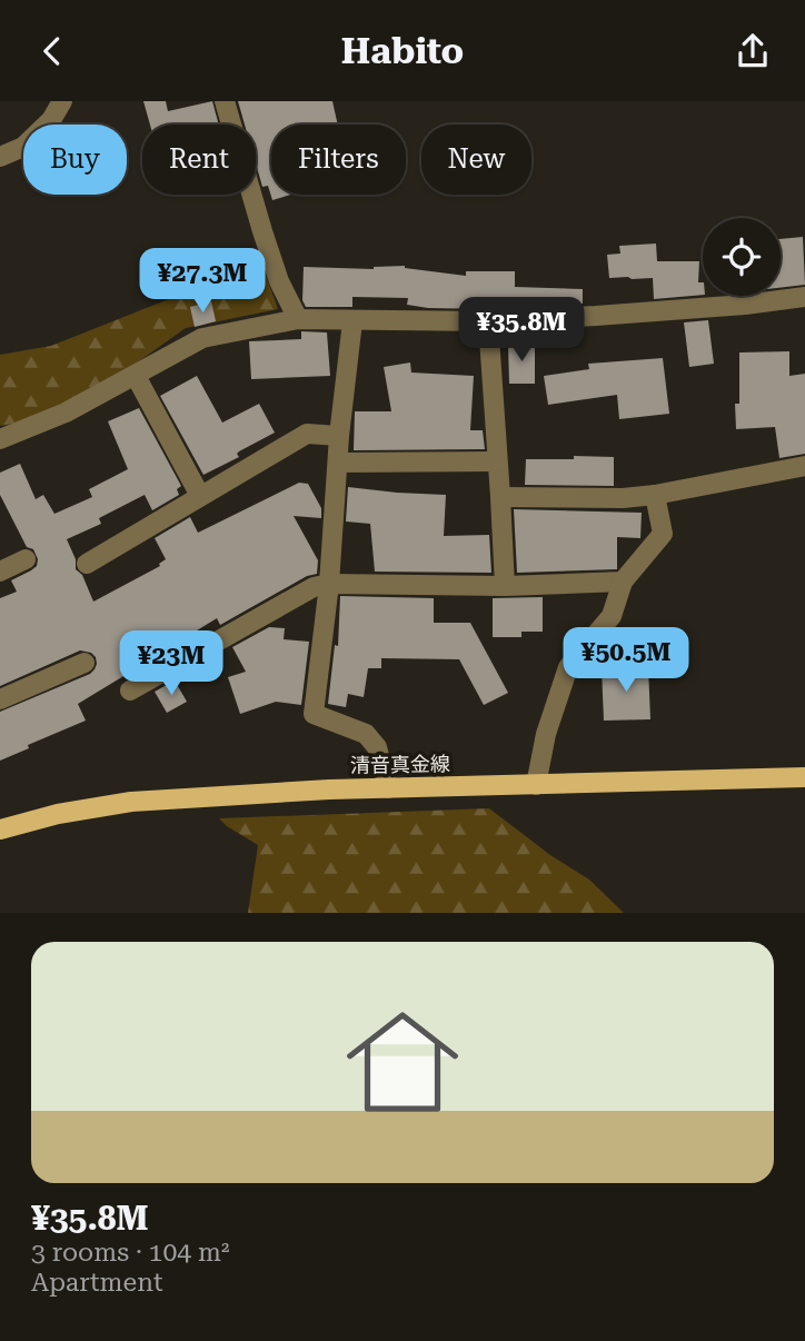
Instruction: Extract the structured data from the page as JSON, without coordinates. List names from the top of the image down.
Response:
{
  "streets": {
    "main road": ["清音真金線"]
  },
  "page": {
    "header": "Habito",
    "chip": [
      "Buy",
      "Rent",
      "Filters",
      "New"
    ],
    "price": [
      "¥27.3M",
      "¥35.8M",
      "¥50.5M",
      "¥23M"
    ],
    "list": [
      {
        "name": "¥35.8M",
        "note": "3 rooms · 104 m² · Apartment"
      }
    ]
  }
}
